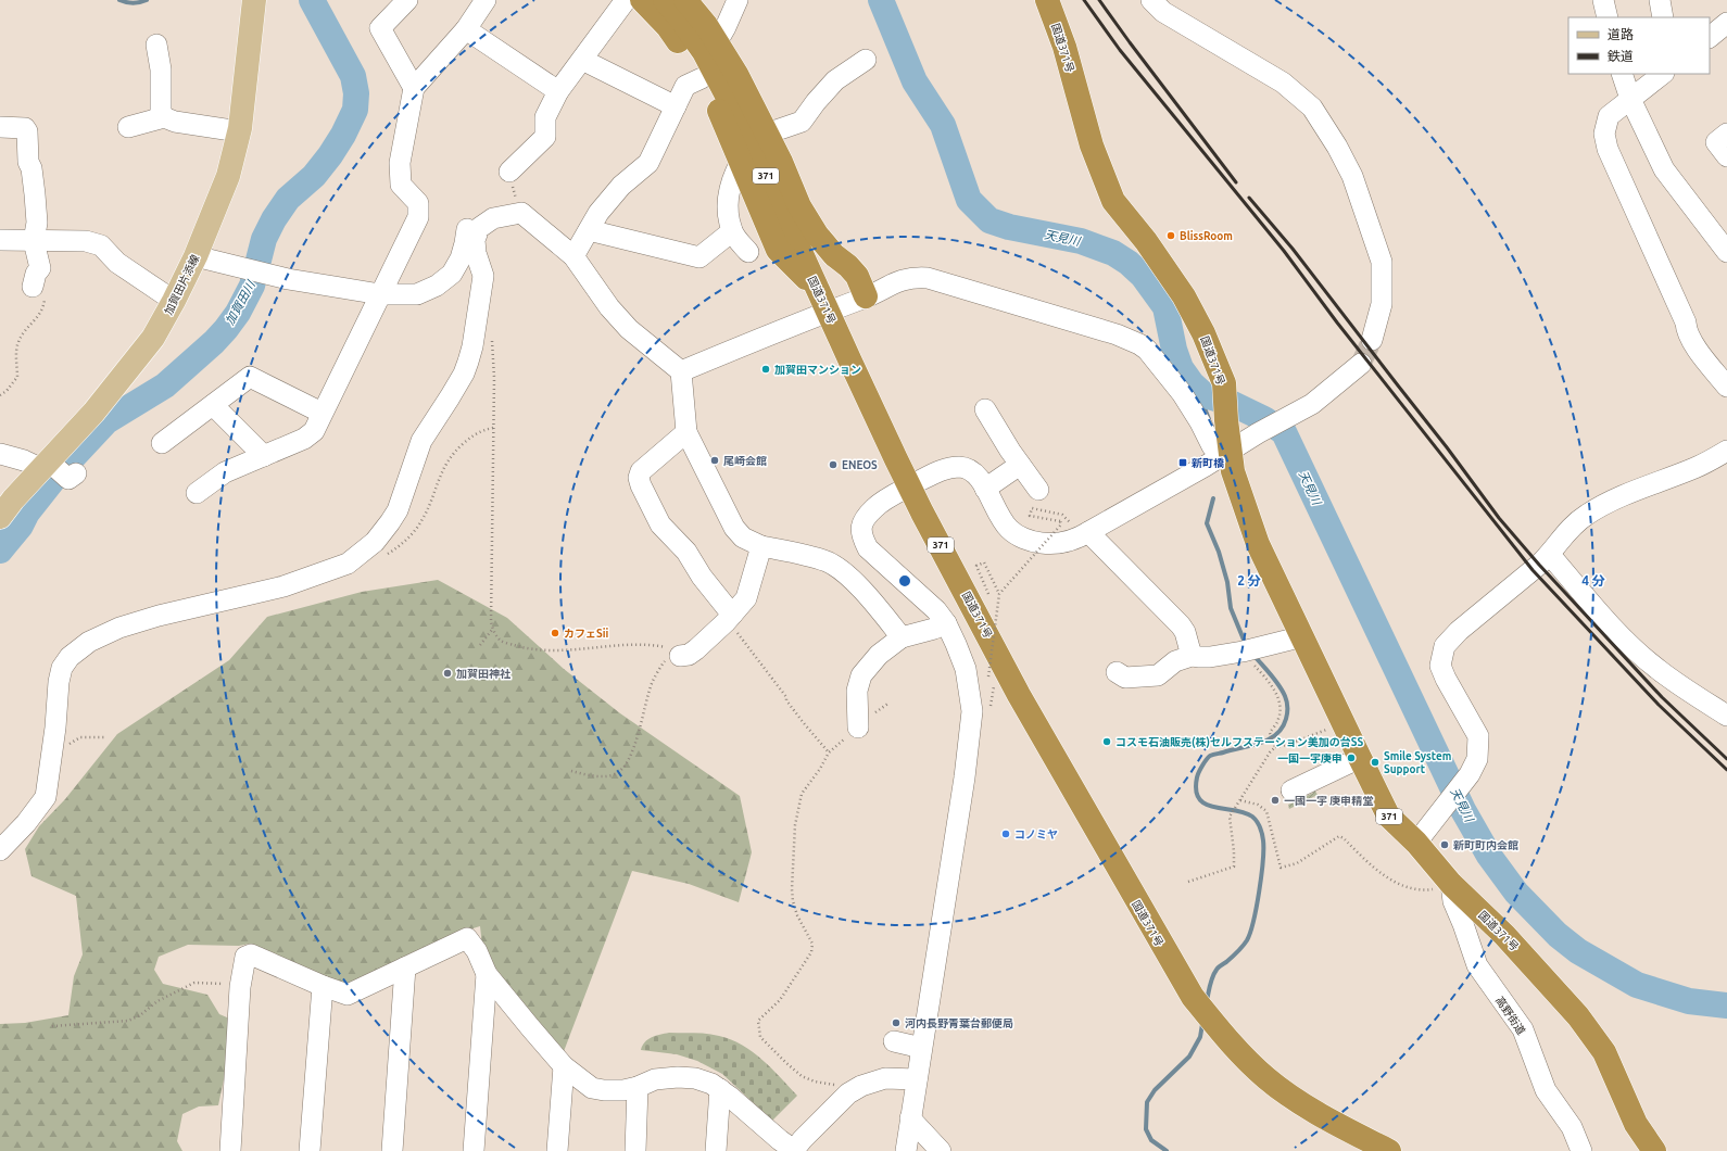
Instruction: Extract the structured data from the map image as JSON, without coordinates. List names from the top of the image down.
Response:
{
  "streets": {
    "highway": ["国道371号", "371"],
    "main road": ["加賀田片添線"],
    "street": ["高野街道"]
  },
  "crossings": [
    ["国道371号", "371"],
    ["国道371号", "高野街道"]
  ],
  "water": ["天見川", "加賀田川"],
  "places": {
    "other": [
      "BlissRoom",
      "加賀田マンション",
      "尾崎会館",
      "ENEOS",
      "カフェSii",
      "加賀田神社",
      "コスモ石油販売(株)セルフステーション美加の台SS",
      "一国一宇庚申",
      "Smile System Support",
      "一國一宇 庚申精堂",
      "コノミヤ",
      "新町町内会館",
      "河内長野青葉台郵便局"
    ],
    "transit": ["新町橋"]
  },
  "legend": ["道路", "鉄道"],
  "rings": ["2 分", "4 分"]
}
